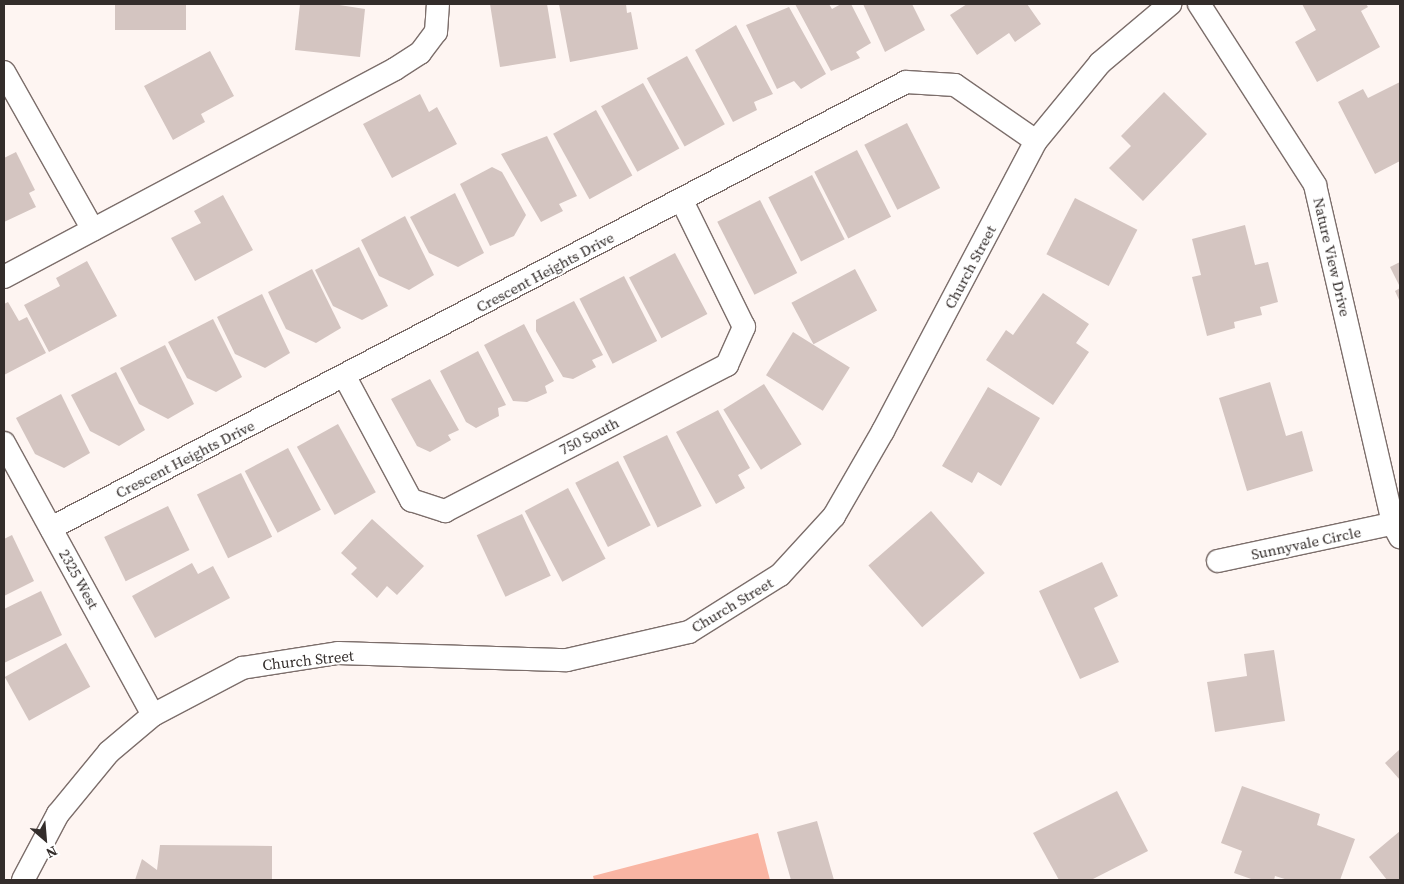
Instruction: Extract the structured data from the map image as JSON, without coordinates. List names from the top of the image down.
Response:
{
  "streets": {
    "street": [
      "Nature View Drive",
      "Church Street",
      "Crescent Heights Drive",
      "750 South",
      "Sunnyvale Circle",
      "2325 West"
    ]
  },
  "crossings": [
    ["Nature View Drive", "Sunnyvale Circle"],
    ["Church Street", "Crescent Heights Drive"],
    ["Church Street", "2325 West"],
    ["Crescent Heights Drive", "750 South"],
    ["Crescent Heights Drive", "2325 West"]
  ],
  "north": "bottom right"
}
